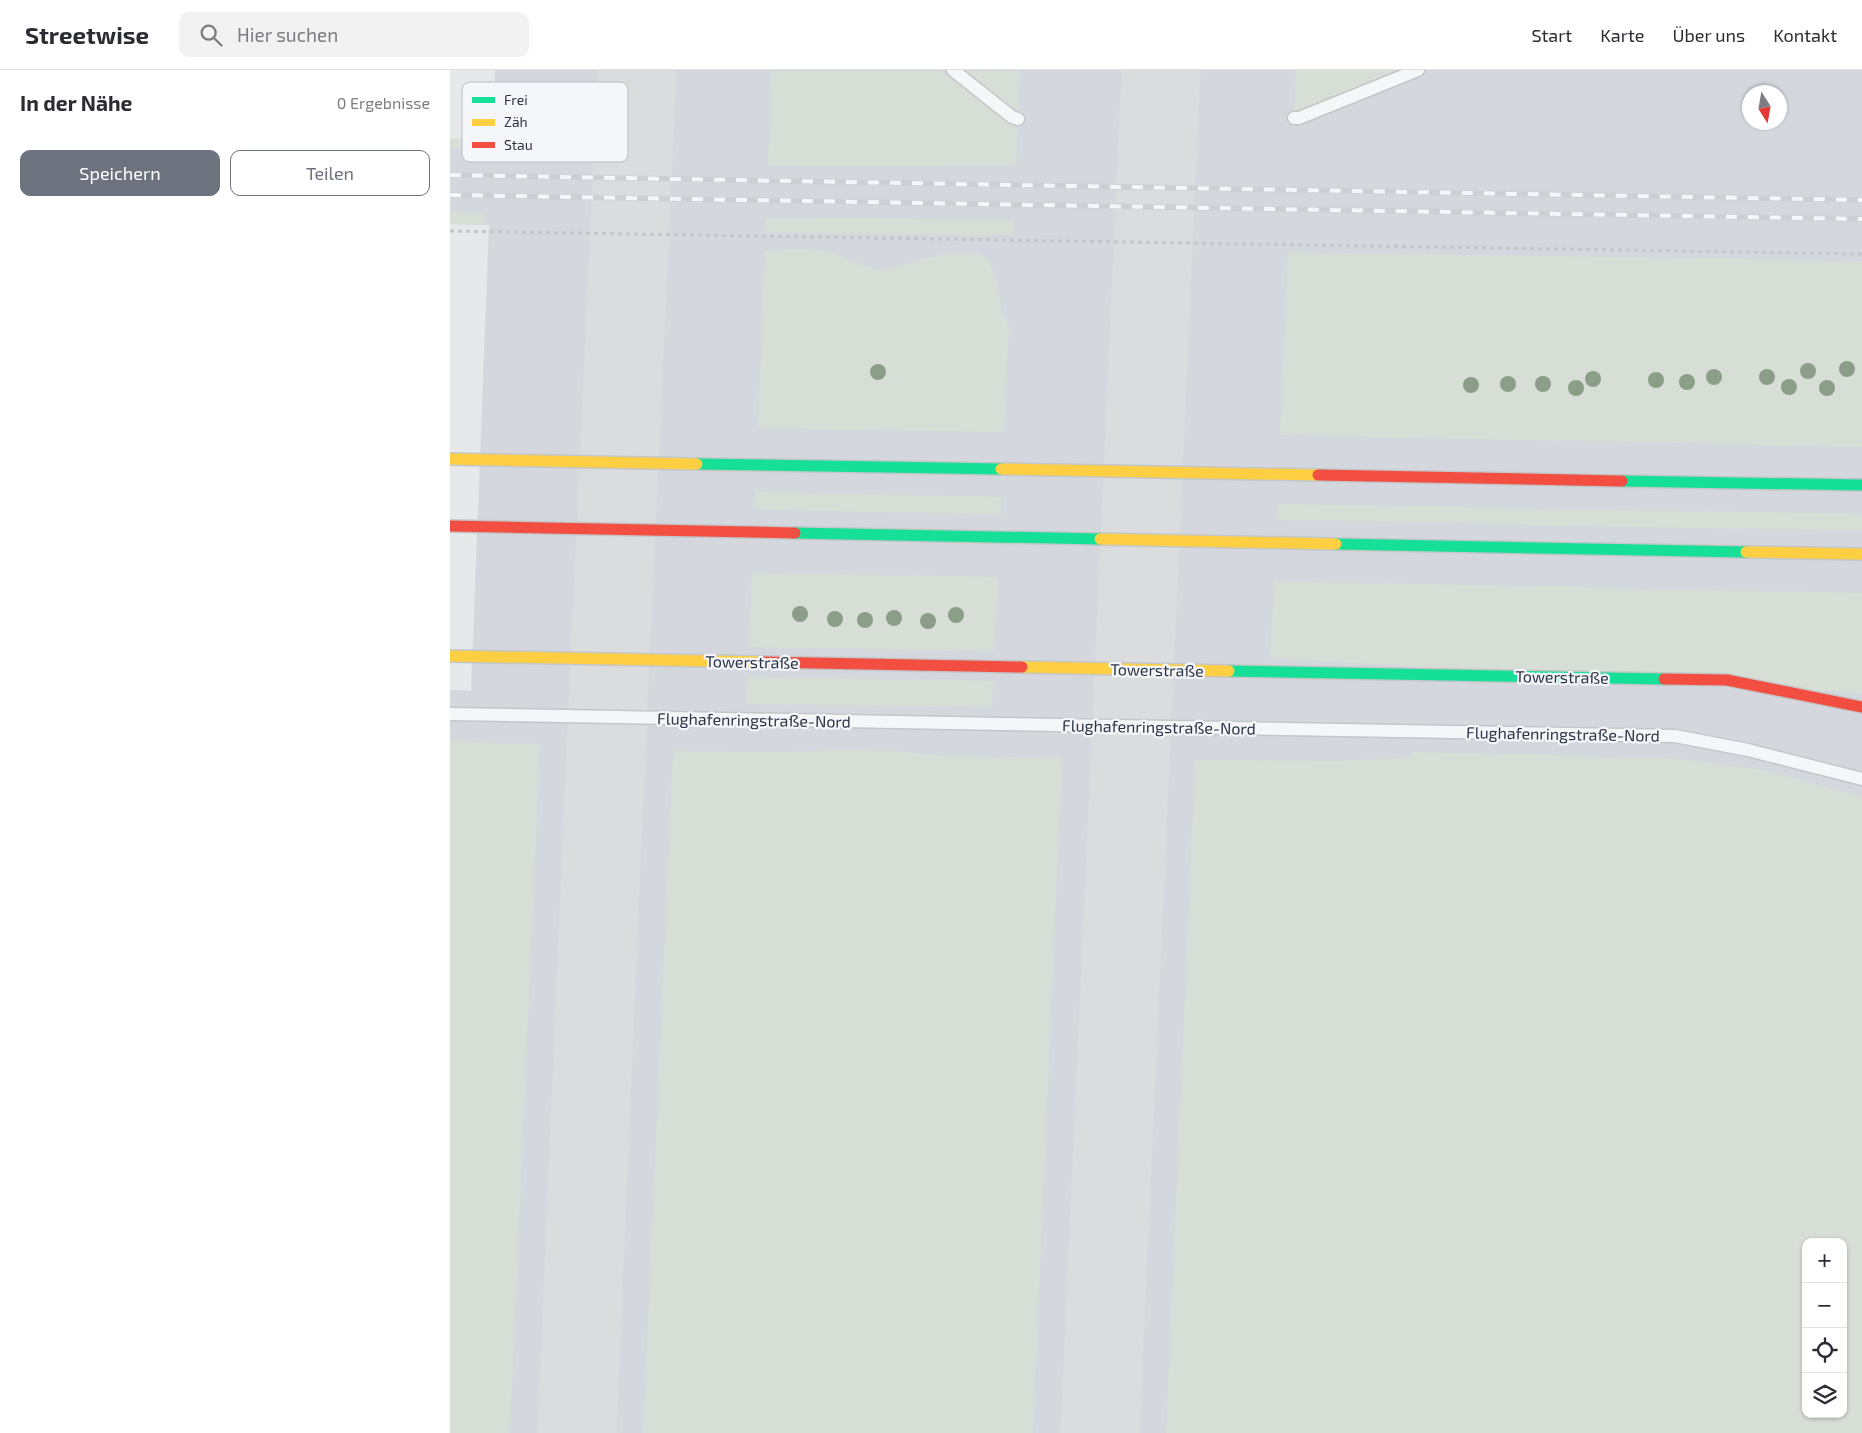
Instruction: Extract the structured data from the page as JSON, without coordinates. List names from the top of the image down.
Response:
{
  "streets": {
    "main road": ["Towerstraße"],
    "lane": ["Flughafenringstraße-Nord"]
  },
  "legend": ["Frei", "Zäh", "Stau"],
  "north": "bottom",
  "page": {
    "header": "Streetwise",
    "search": "Hier suchen",
    "nav": [
      "Start",
      "Karte",
      "Über uns",
      "Kontakt"
    ],
    "heading": ["In der Nähe", "0 Ergebnisse"],
    "buttons": ["Speichern", "Teilen"],
    "map_buttons": ["+", "−"]
  }
}
